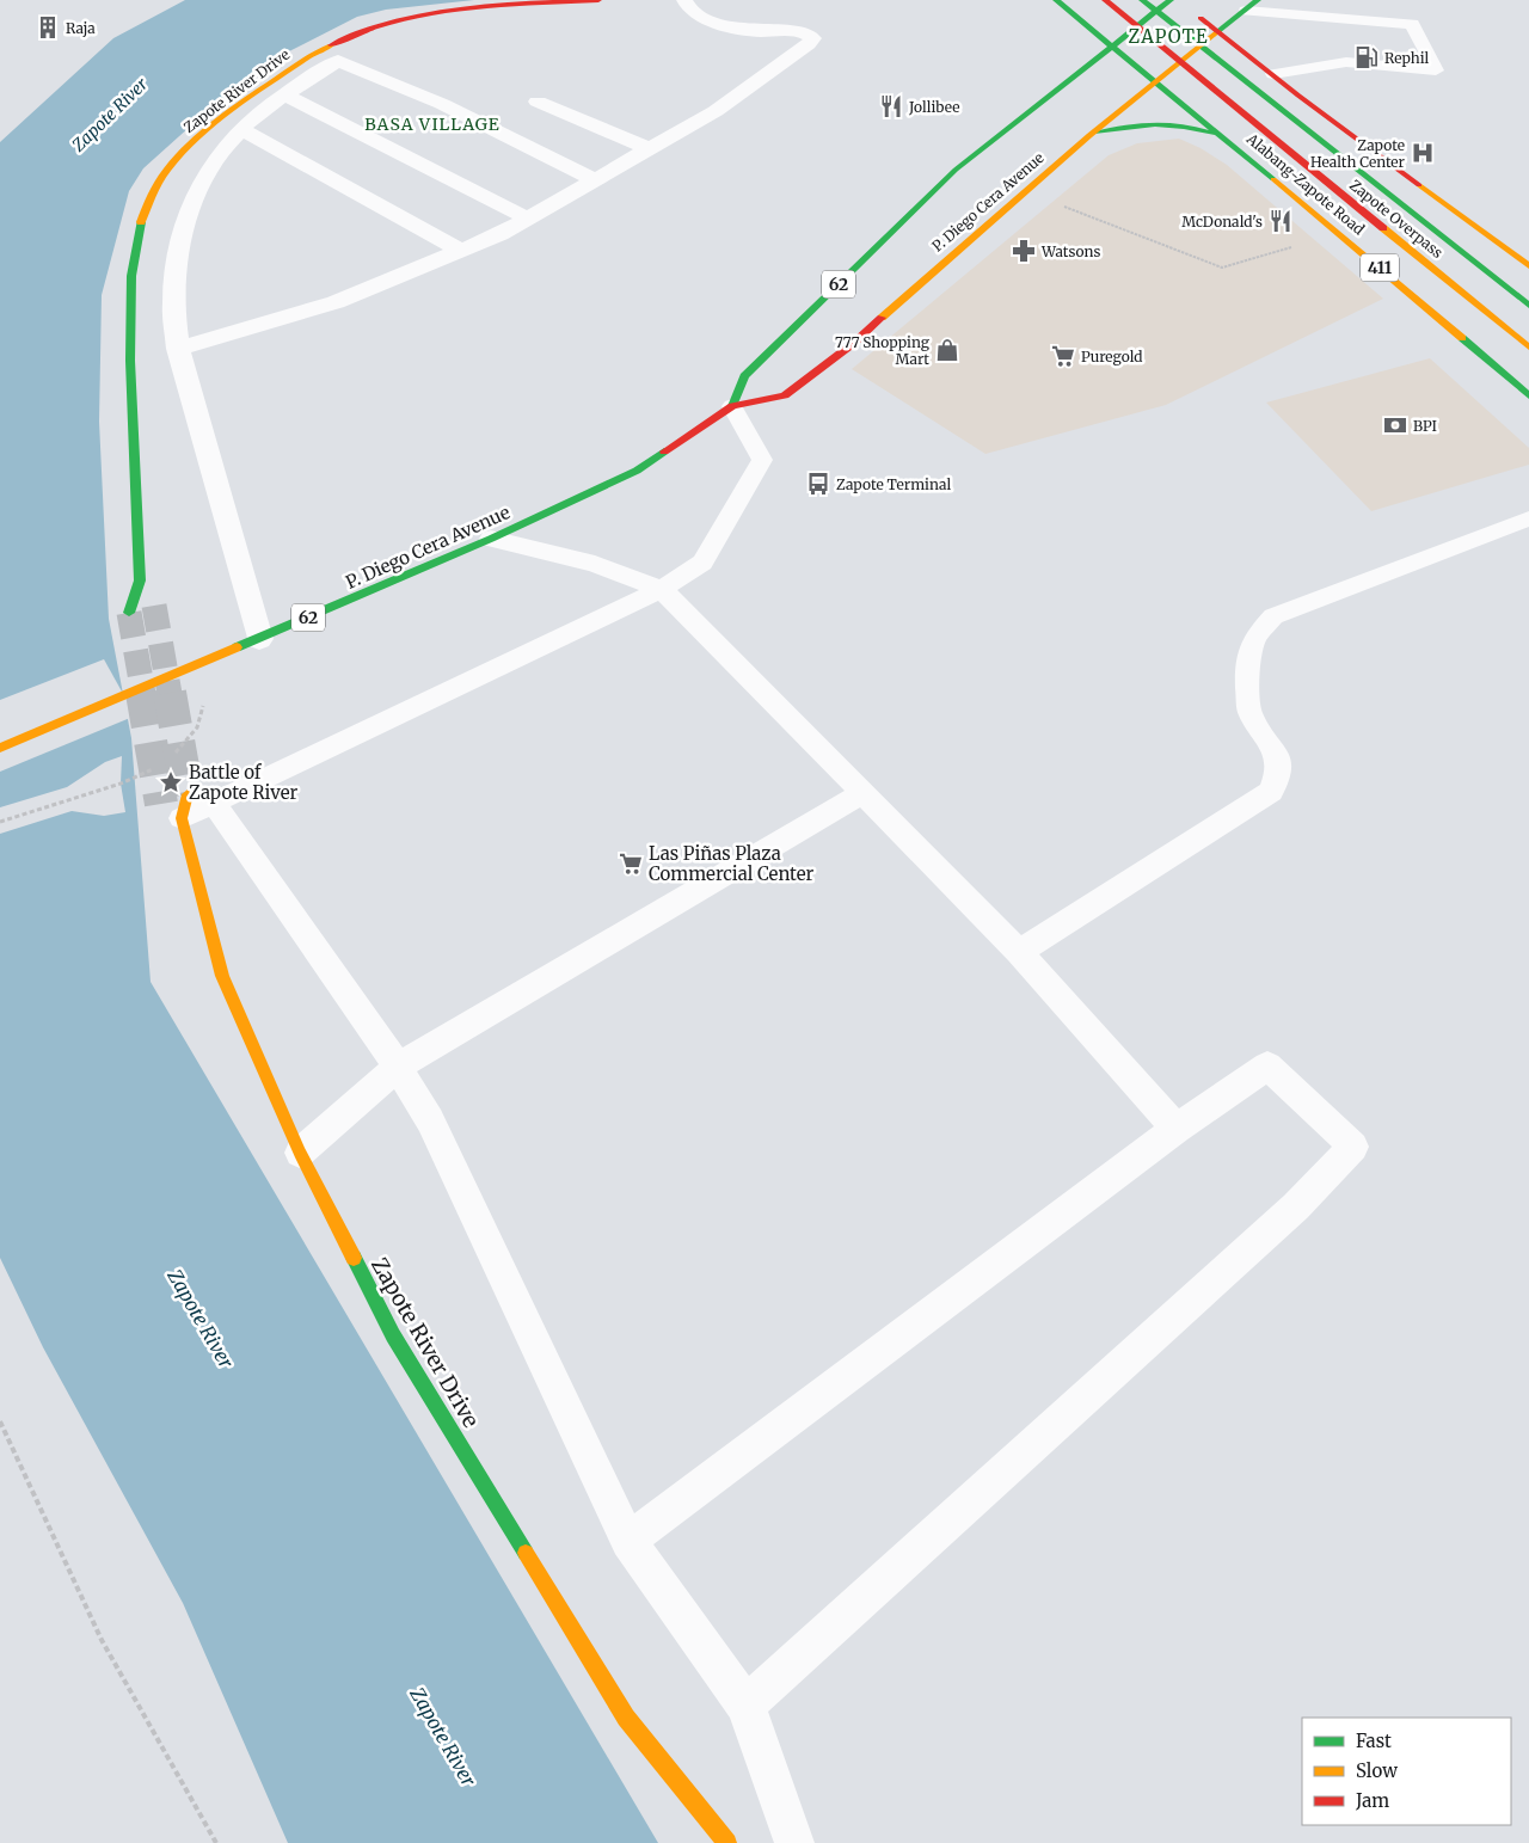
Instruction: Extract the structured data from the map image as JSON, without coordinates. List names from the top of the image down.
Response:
{
  "streets": {
    "main road": [
      "Zapote River Drive",
      "Alabang-Zapote Road",
      "P. Diego Cera Avenue",
      "Zapote Overpass",
      "411",
      "62"
    ]
  },
  "crossings": [
    ["Alabang-Zapote Road", "P. Diego Cera Avenue"],
    ["Alabang-Zapote Road", "411"],
    ["Alabang-Zapote Road", "62"],
    ["P. Diego Cera Avenue", "62"],
    ["411", "62"]
  ],
  "districts": ["ZAPOTE", "BASA VILLAGE"],
  "water": ["Zapote River"],
  "places": {
    "building": ["Raja"],
    "fuel station": ["Rephil"],
    "restaurant": ["Jollibee", "McDonald's"],
    "hospital": ["Zapote Health Center"],
    "pharmacy": ["Watsons"],
    "shop": ["777 Shopping Mart"],
    "supermarket": ["Puregold", "Las Piñas Plaza Commercial Center"],
    "bank": ["BPI"],
    "bus stop": ["Zapote Terminal"],
    "place": ["Battle of Zapote River"]
  },
  "legend": ["Fast", "Slow", "Jam"]
}
